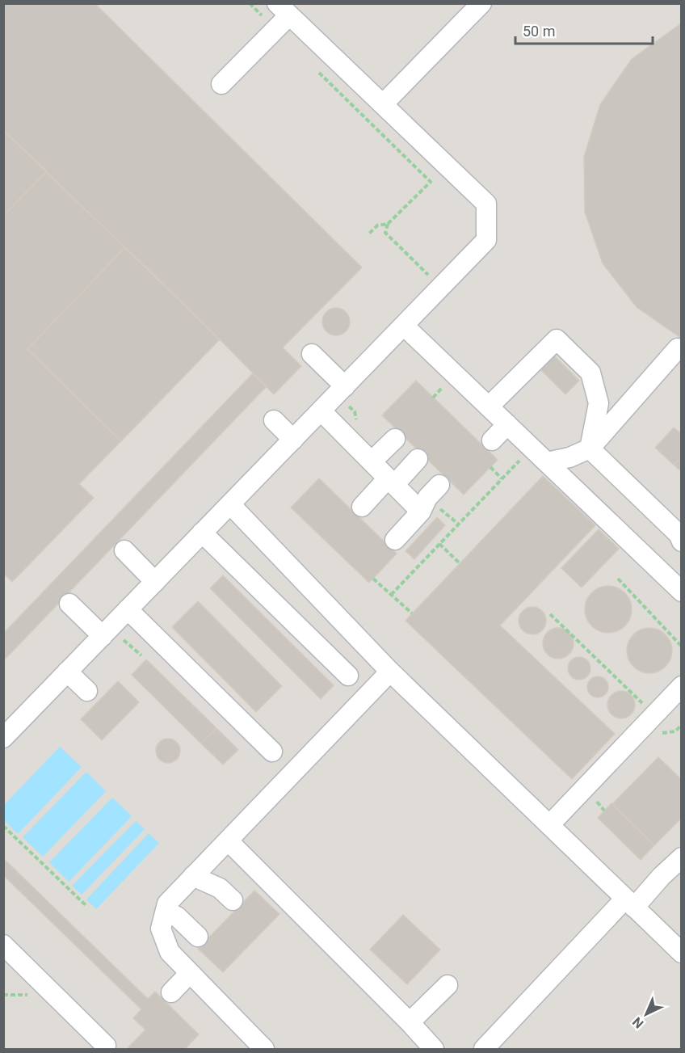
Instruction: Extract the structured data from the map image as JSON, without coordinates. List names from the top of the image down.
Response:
{
  "scale_bar": "50 m",
  "north": "bottom left"
}
